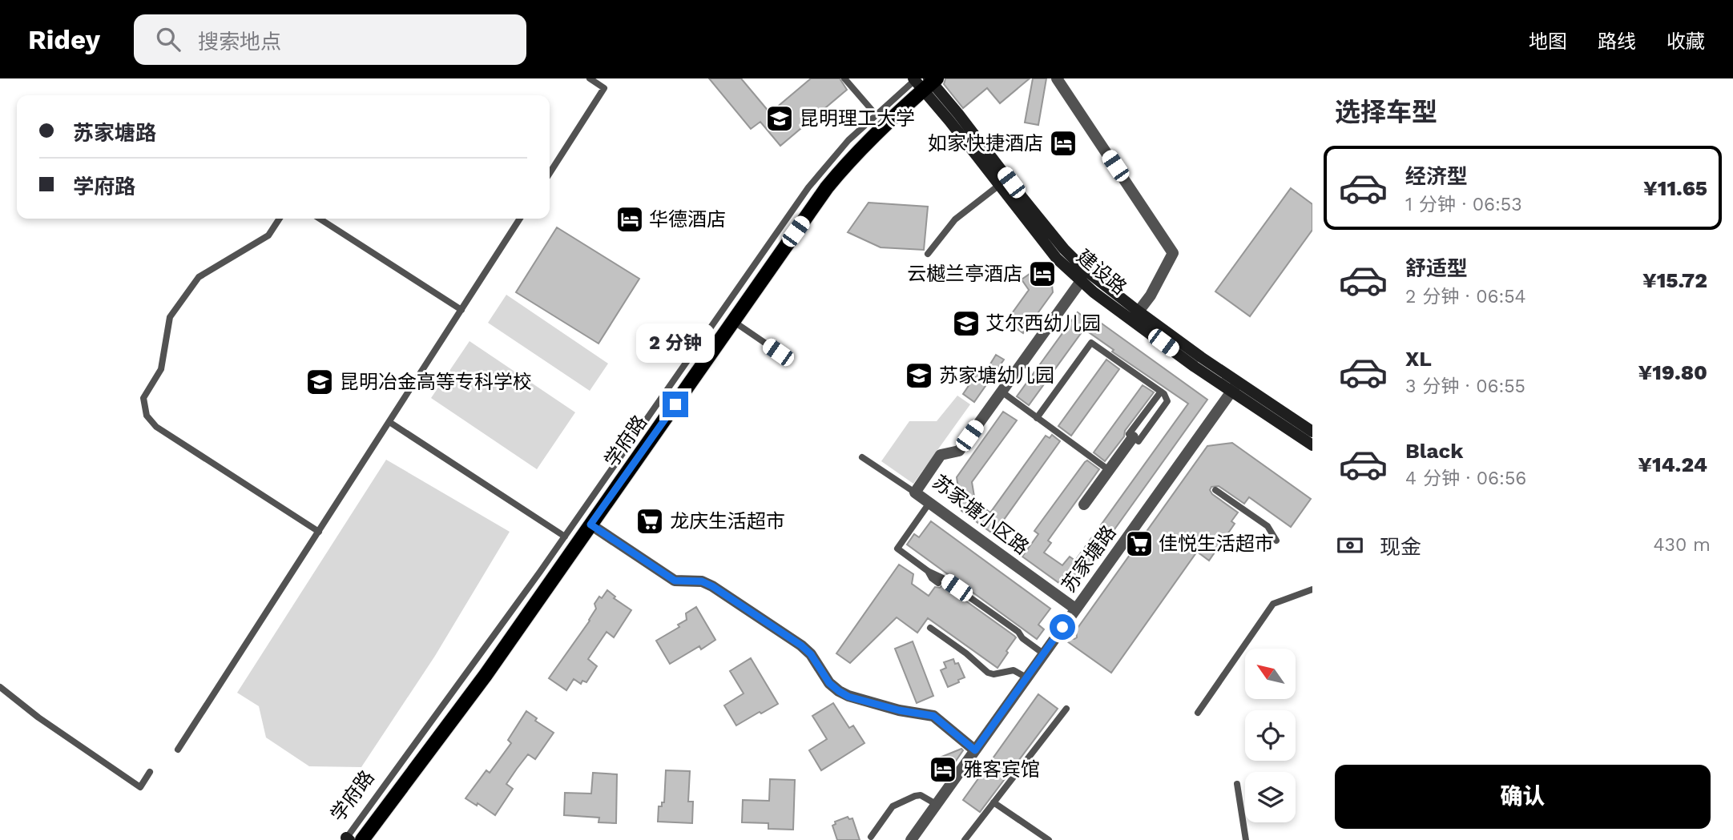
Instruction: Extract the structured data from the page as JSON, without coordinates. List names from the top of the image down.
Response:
{
  "streets": {
    "main road": ["学府路"],
    "street": ["建设路", "苏家塘小区路", "苏家塘路"]
  },
  "crossings": [
    ["建设路", "学府路"],
    ["建设路", "苏家塘小区路"],
    ["建设路", "苏家塘路"],
    ["苏家塘小区路", "苏家塘路"]
  ],
  "places": {
    "school or university": [
      "昆明理工大学",
      "艾尔西幼儿园",
      "苏家塘幼儿园",
      "昆明冶金高等专科学校"
    ],
    "hotel": [
      "如家快捷酒店",
      "华德酒店",
      "云樾兰亭酒店",
      "雅客宾馆"
    ],
    "supermarket": ["龙庆生活超市", "佳悦生活超市"]
  },
  "north": "top left",
  "page": {
    "header": "Ridey",
    "search": "搜索地点",
    "nav": ["地图", "路线", "收藏"],
    "heading": "选择车型",
    "banner": ["苏家塘路", "学府路"],
    "list": [
      {
        "name": "经济型",
        "note": "1 分钟 · 06:53",
        "value": "¥11.65"
      },
      {
        "name": "舒适型",
        "note": "2 分钟 · 06:54",
        "value": "¥15.72"
      },
      {
        "name": "XL",
        "note": "3 分钟 · 06:55",
        "value": "¥19.80"
      },
      {
        "name": "Black",
        "note": "4 分钟 · 06:56",
        "value": "¥14.24"
      }
    ],
    "bubble": "2 分钟",
    "pay": ["现金", "430 m"],
    "buttons": "确认"
  }
}
